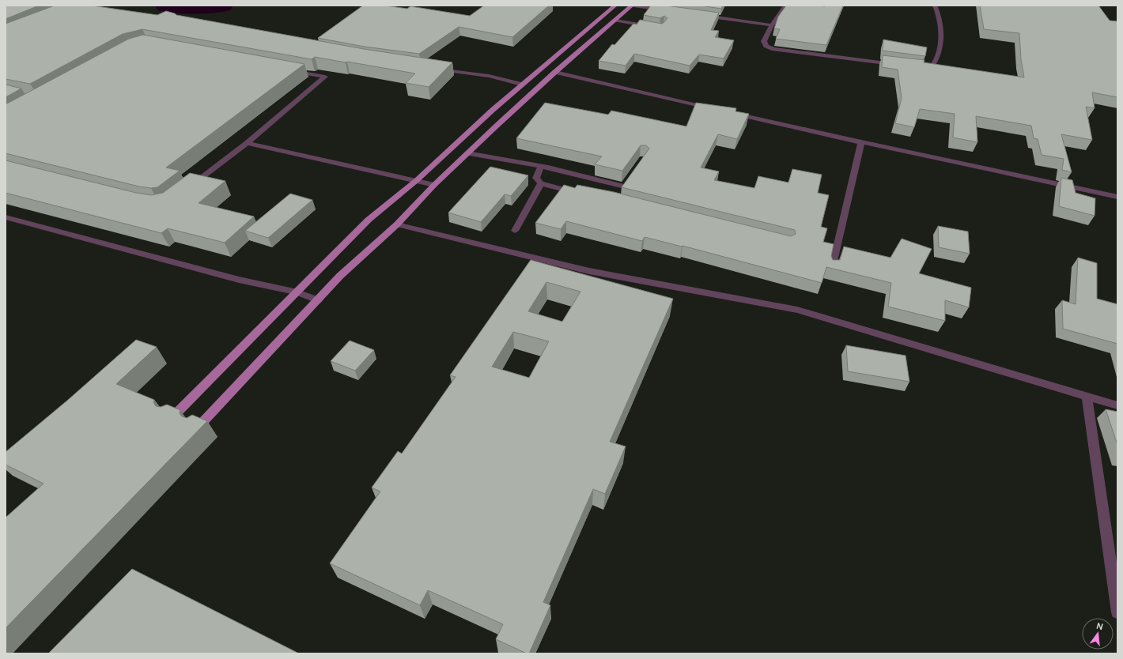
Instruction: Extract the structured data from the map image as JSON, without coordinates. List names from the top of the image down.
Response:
{
  "north": "top"
}
